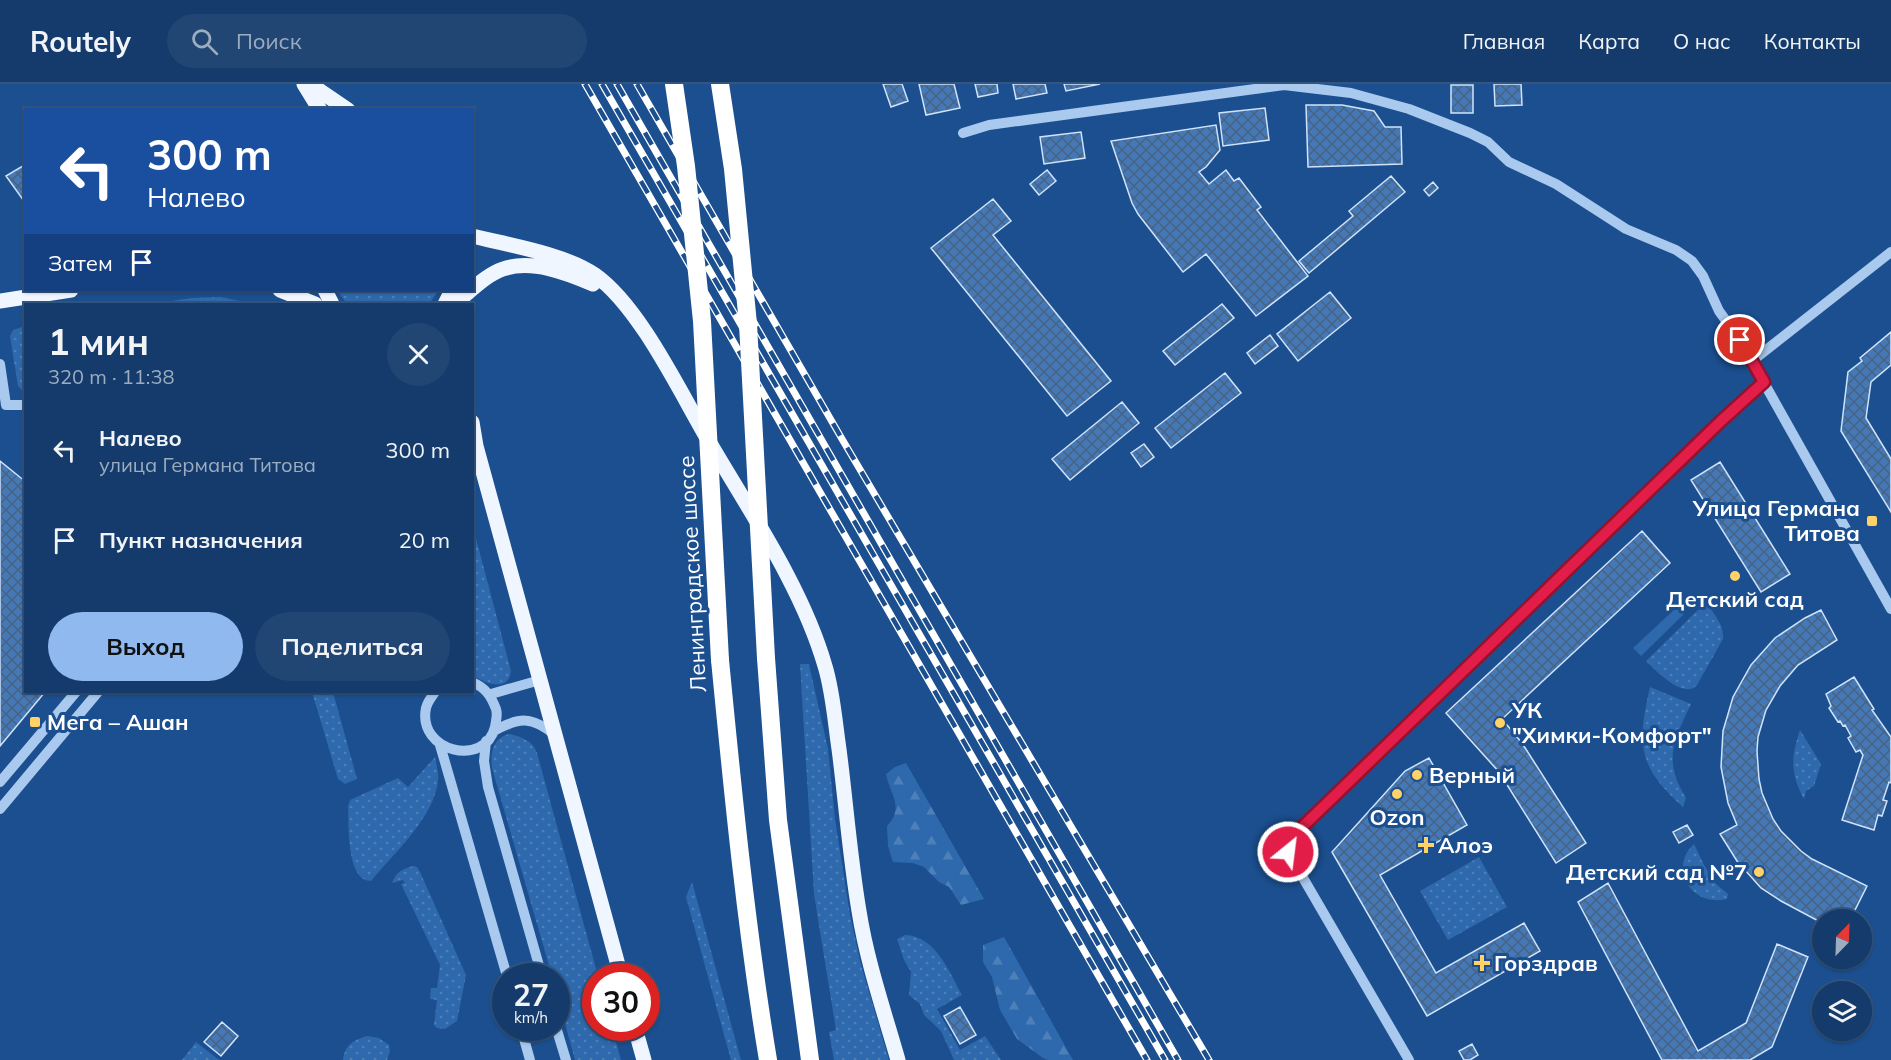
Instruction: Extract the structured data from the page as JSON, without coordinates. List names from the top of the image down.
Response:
{
  "streets": {
    "highway": ["Ленинградское шоссе"]
  },
  "places": {
    "transit": ["Улица Германа Титова", "Мега – Ашан"],
    "other": [
      "Детский сад",
      "УК \"Химки-Комфорт\"",
      "Верный",
      "Ozon",
      "Детский сад №7"
    ],
    "health": ["Алоэ", "Горздрав"]
  },
  "north": "top right",
  "page": {
    "header": "Routely",
    "search": "Поиск",
    "nav": [
      "Главная",
      "Карта",
      "О нас",
      "Контакты"
    ],
    "turn": ["300 m", "Налево"],
    "then": "Затем",
    "heading": ["1 мин", "320 m · 11:38"],
    "list": [
      {
        "name": "Налево",
        "note": "улица Германа Титова",
        "value": "300 m"
      },
      {
        "name": "Пункт назначения",
        "value": "20 m"
      }
    ],
    "buttons": ["Выход", "Поделиться"],
    "speed": "27 km/h",
    "limit": "30"
  }
}
